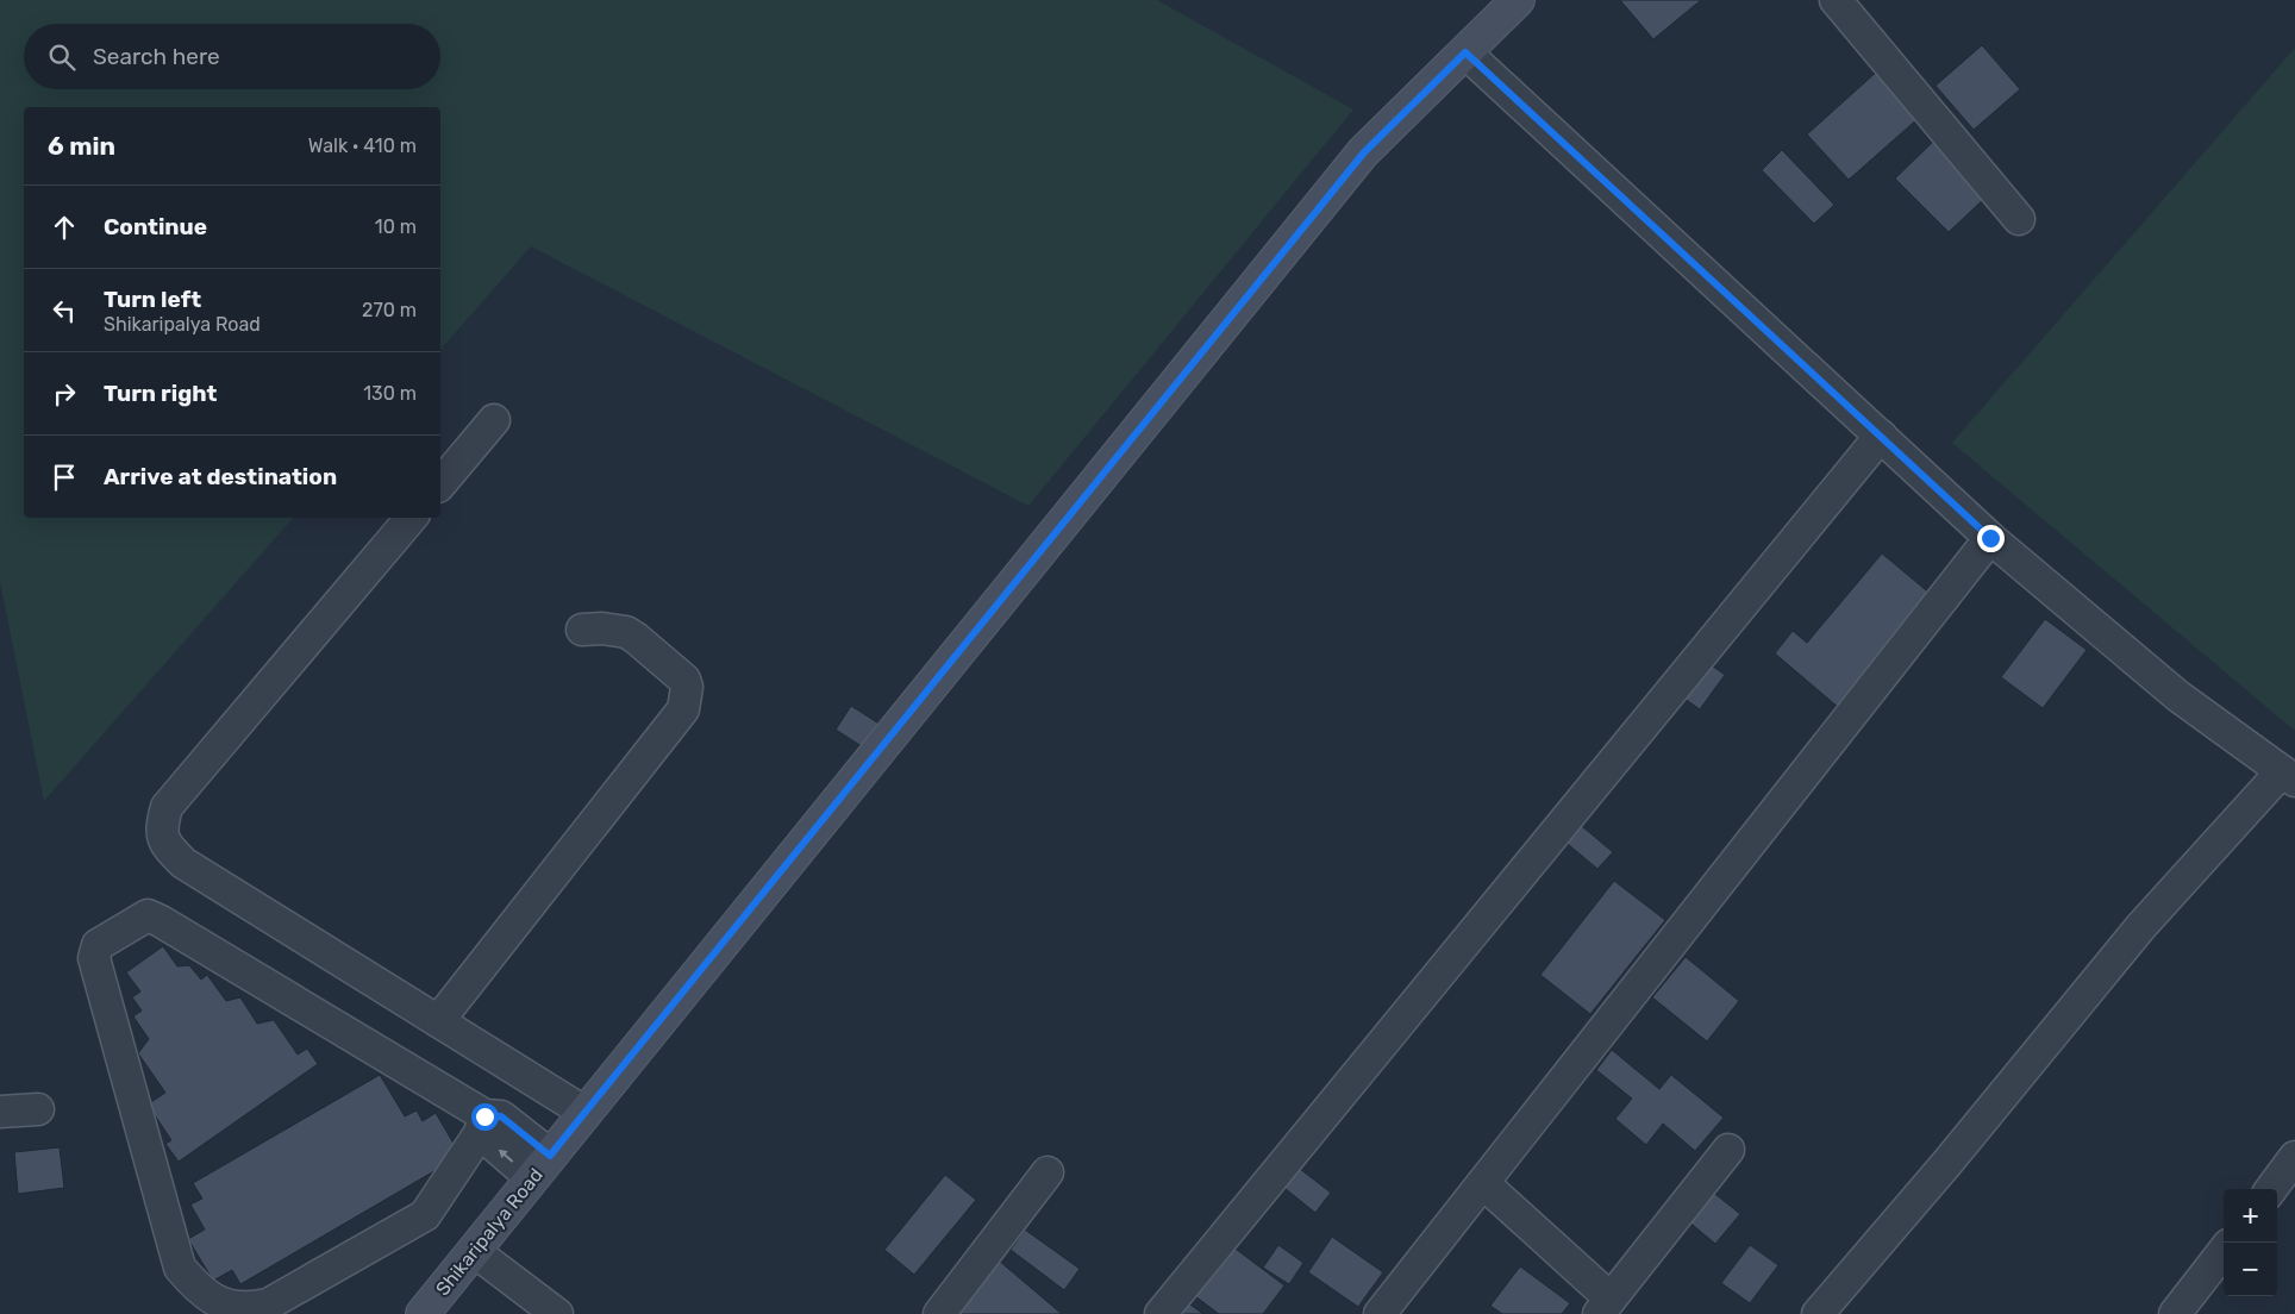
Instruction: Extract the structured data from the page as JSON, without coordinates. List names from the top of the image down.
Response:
{
  "streets": {
    "street": ["Shikaripalya Road"]
  },
  "page": {
    "search": "Search here",
    "heading": ["6 min", "Walk · 410 m"],
    "list": [
      ["Continue", "10 m"],
      ["Turn left", "Shikaripalya Road", "270 m"],
      ["Turn right", "130 m"],
      "Arrive at destination"
    ],
    "map_buttons": ["+", "−"]
  }
}
